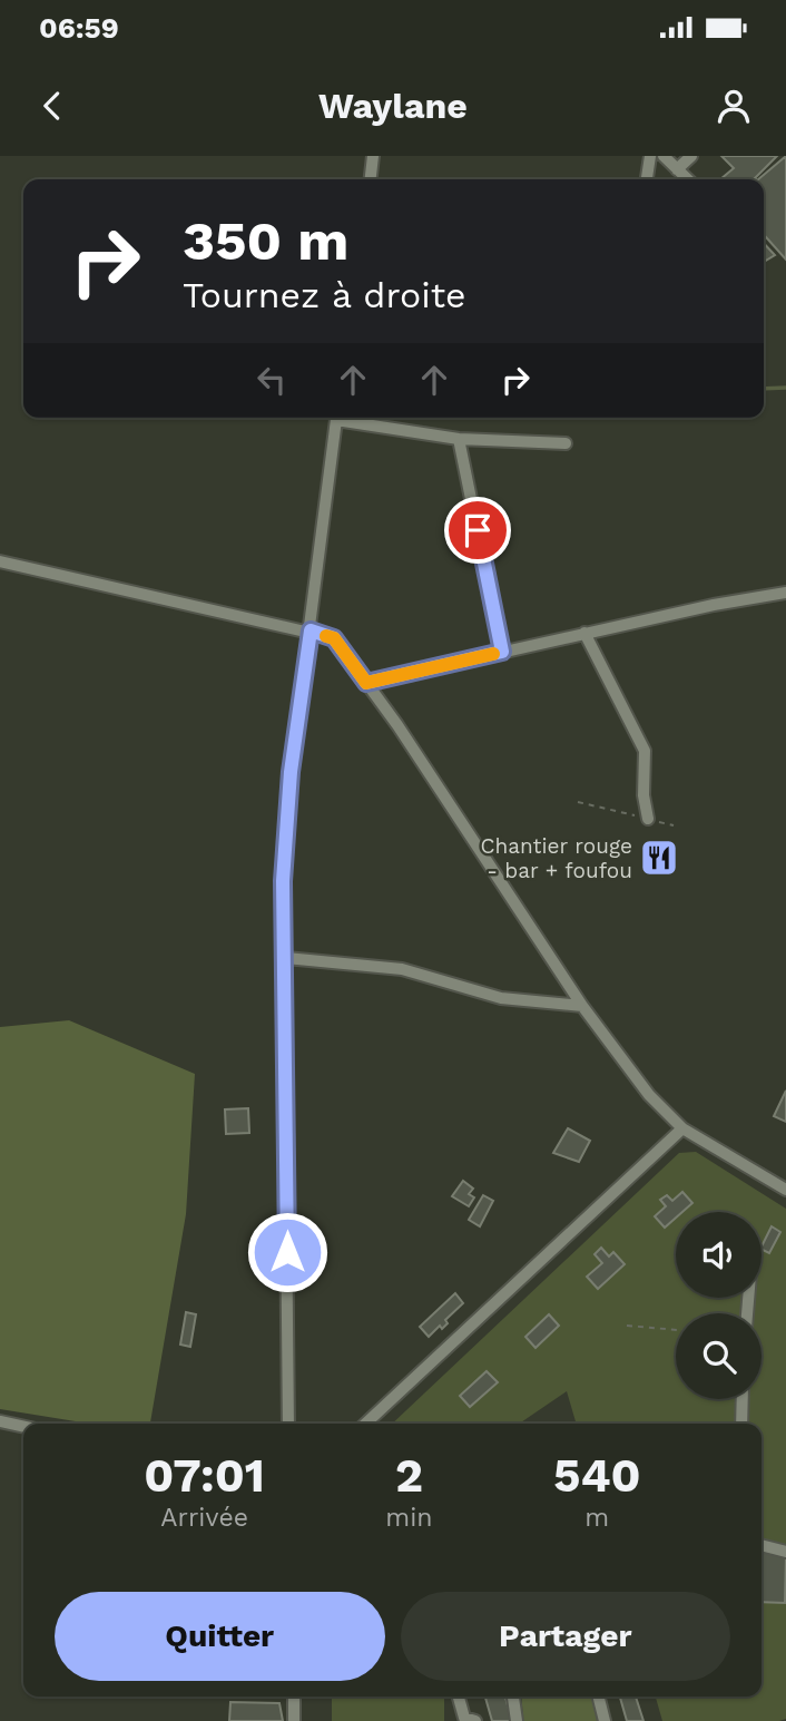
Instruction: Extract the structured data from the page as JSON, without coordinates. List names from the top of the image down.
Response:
{
  "places": {
    "restaurant": ["Chantier rouge - bar + foufou"]
  },
  "page": {
    "status": "06:59",
    "header": "Waylane",
    "turn": ["350 m", "Tournez à droite"],
    "eta": [
      "07:01",
      "Arrivée",
      "2",
      "min",
      "540",
      "m"
    ],
    "buttons": ["Quitter", "Partager"]
  }
}
